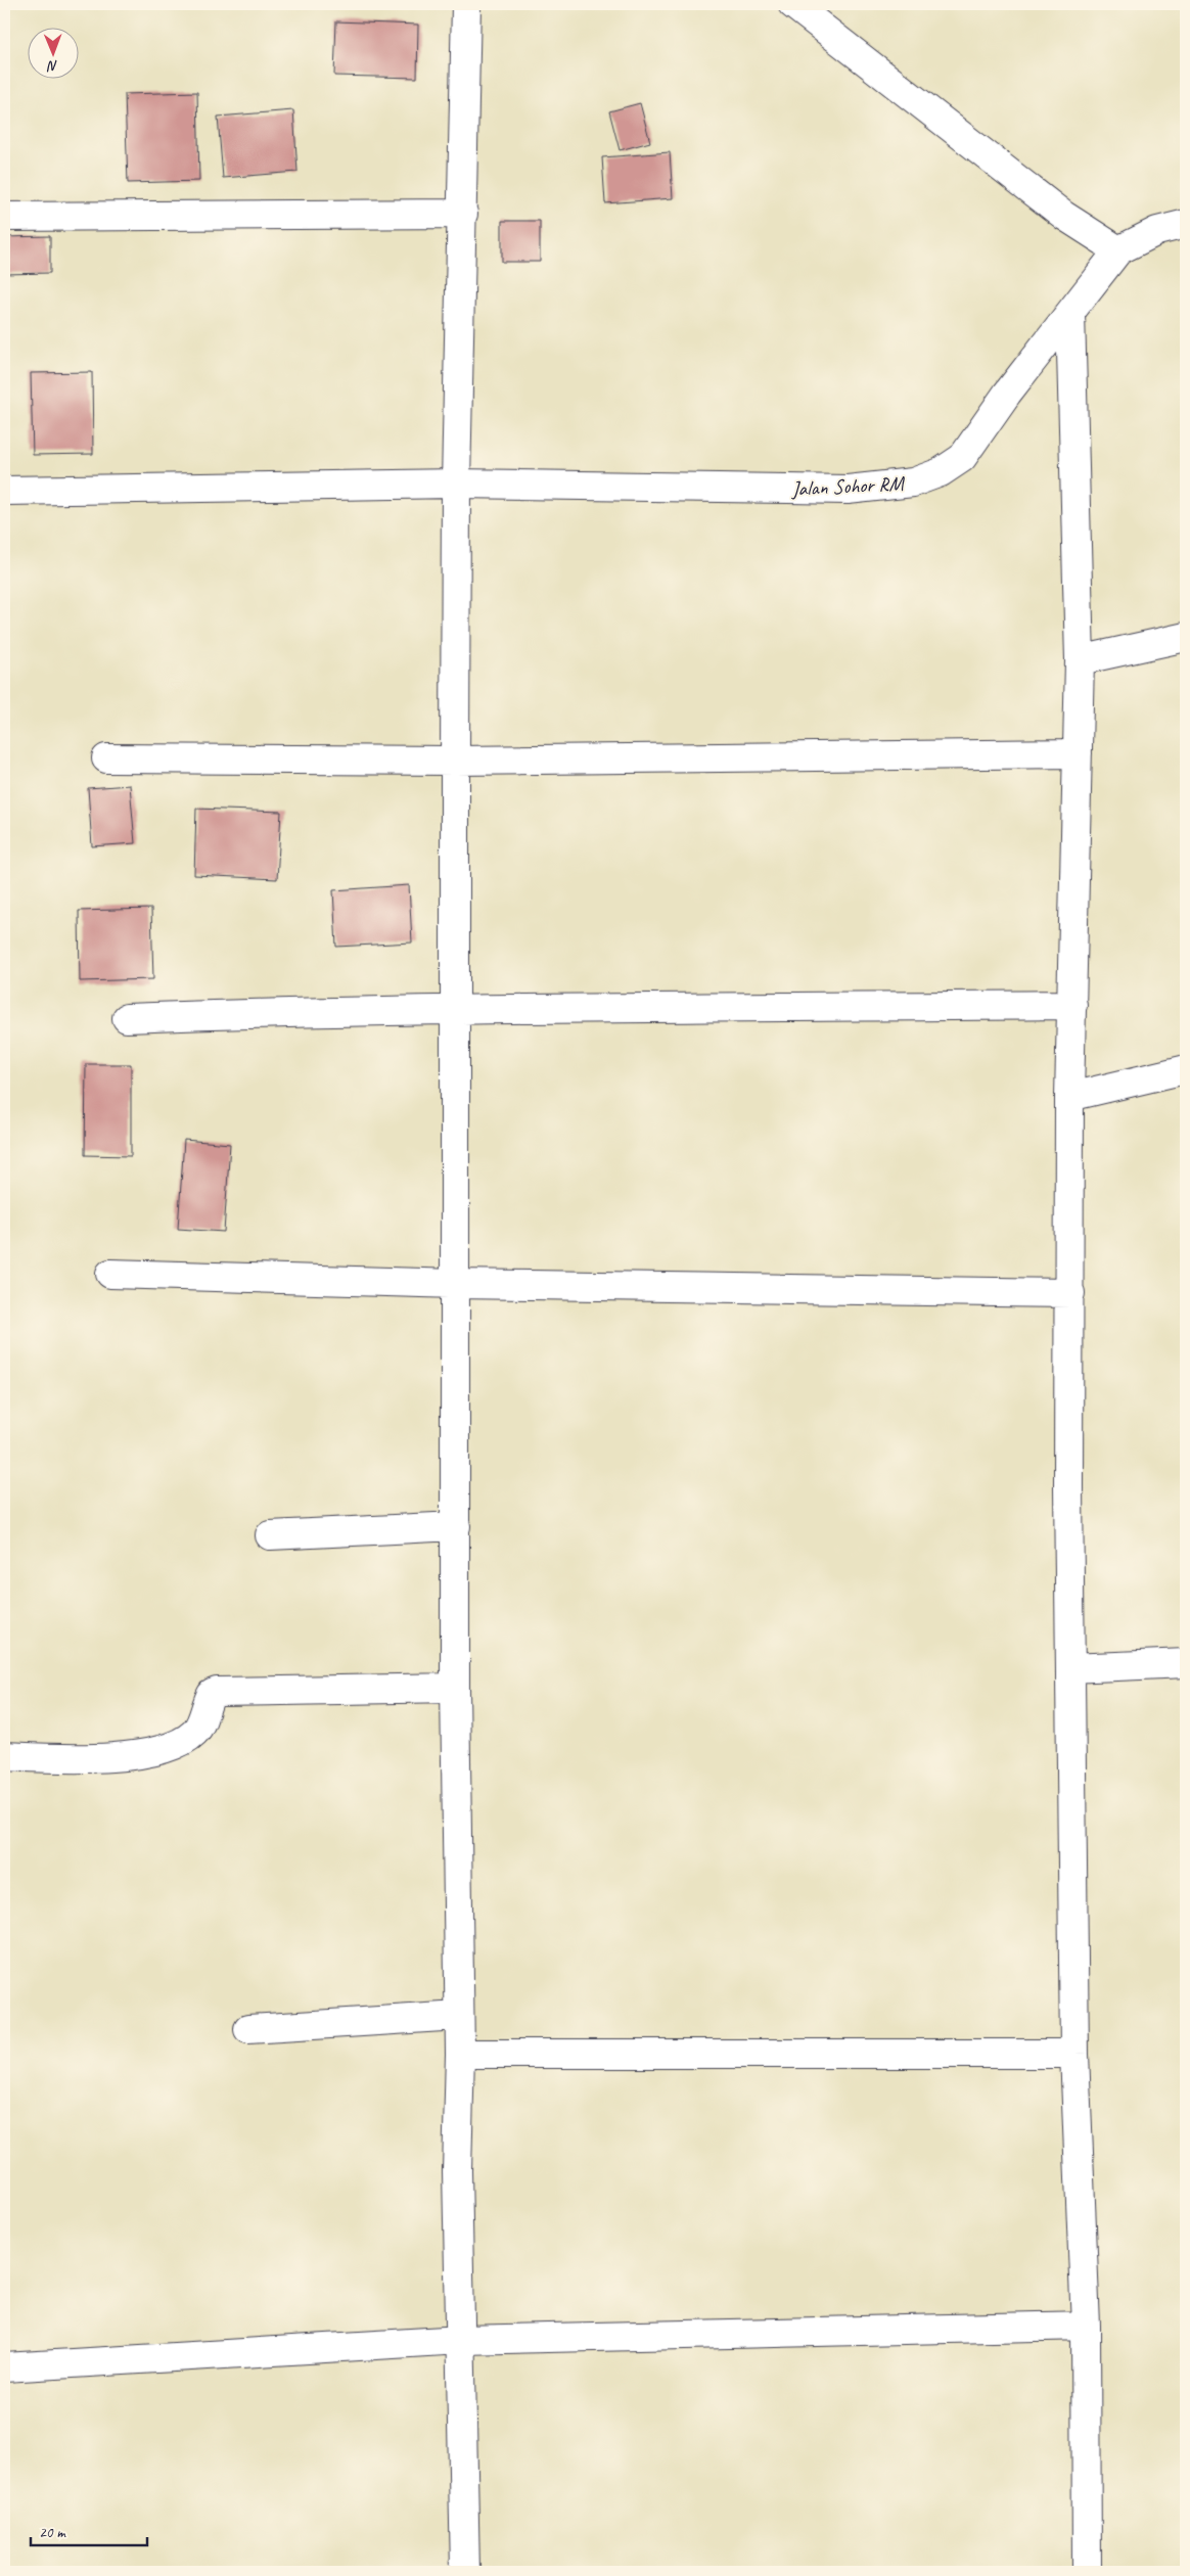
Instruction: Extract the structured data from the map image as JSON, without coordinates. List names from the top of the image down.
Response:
{
  "streets": {
    "street": ["Jalan Sohor RM"]
  },
  "scale_bar": "20 m",
  "north": "bottom"
}
